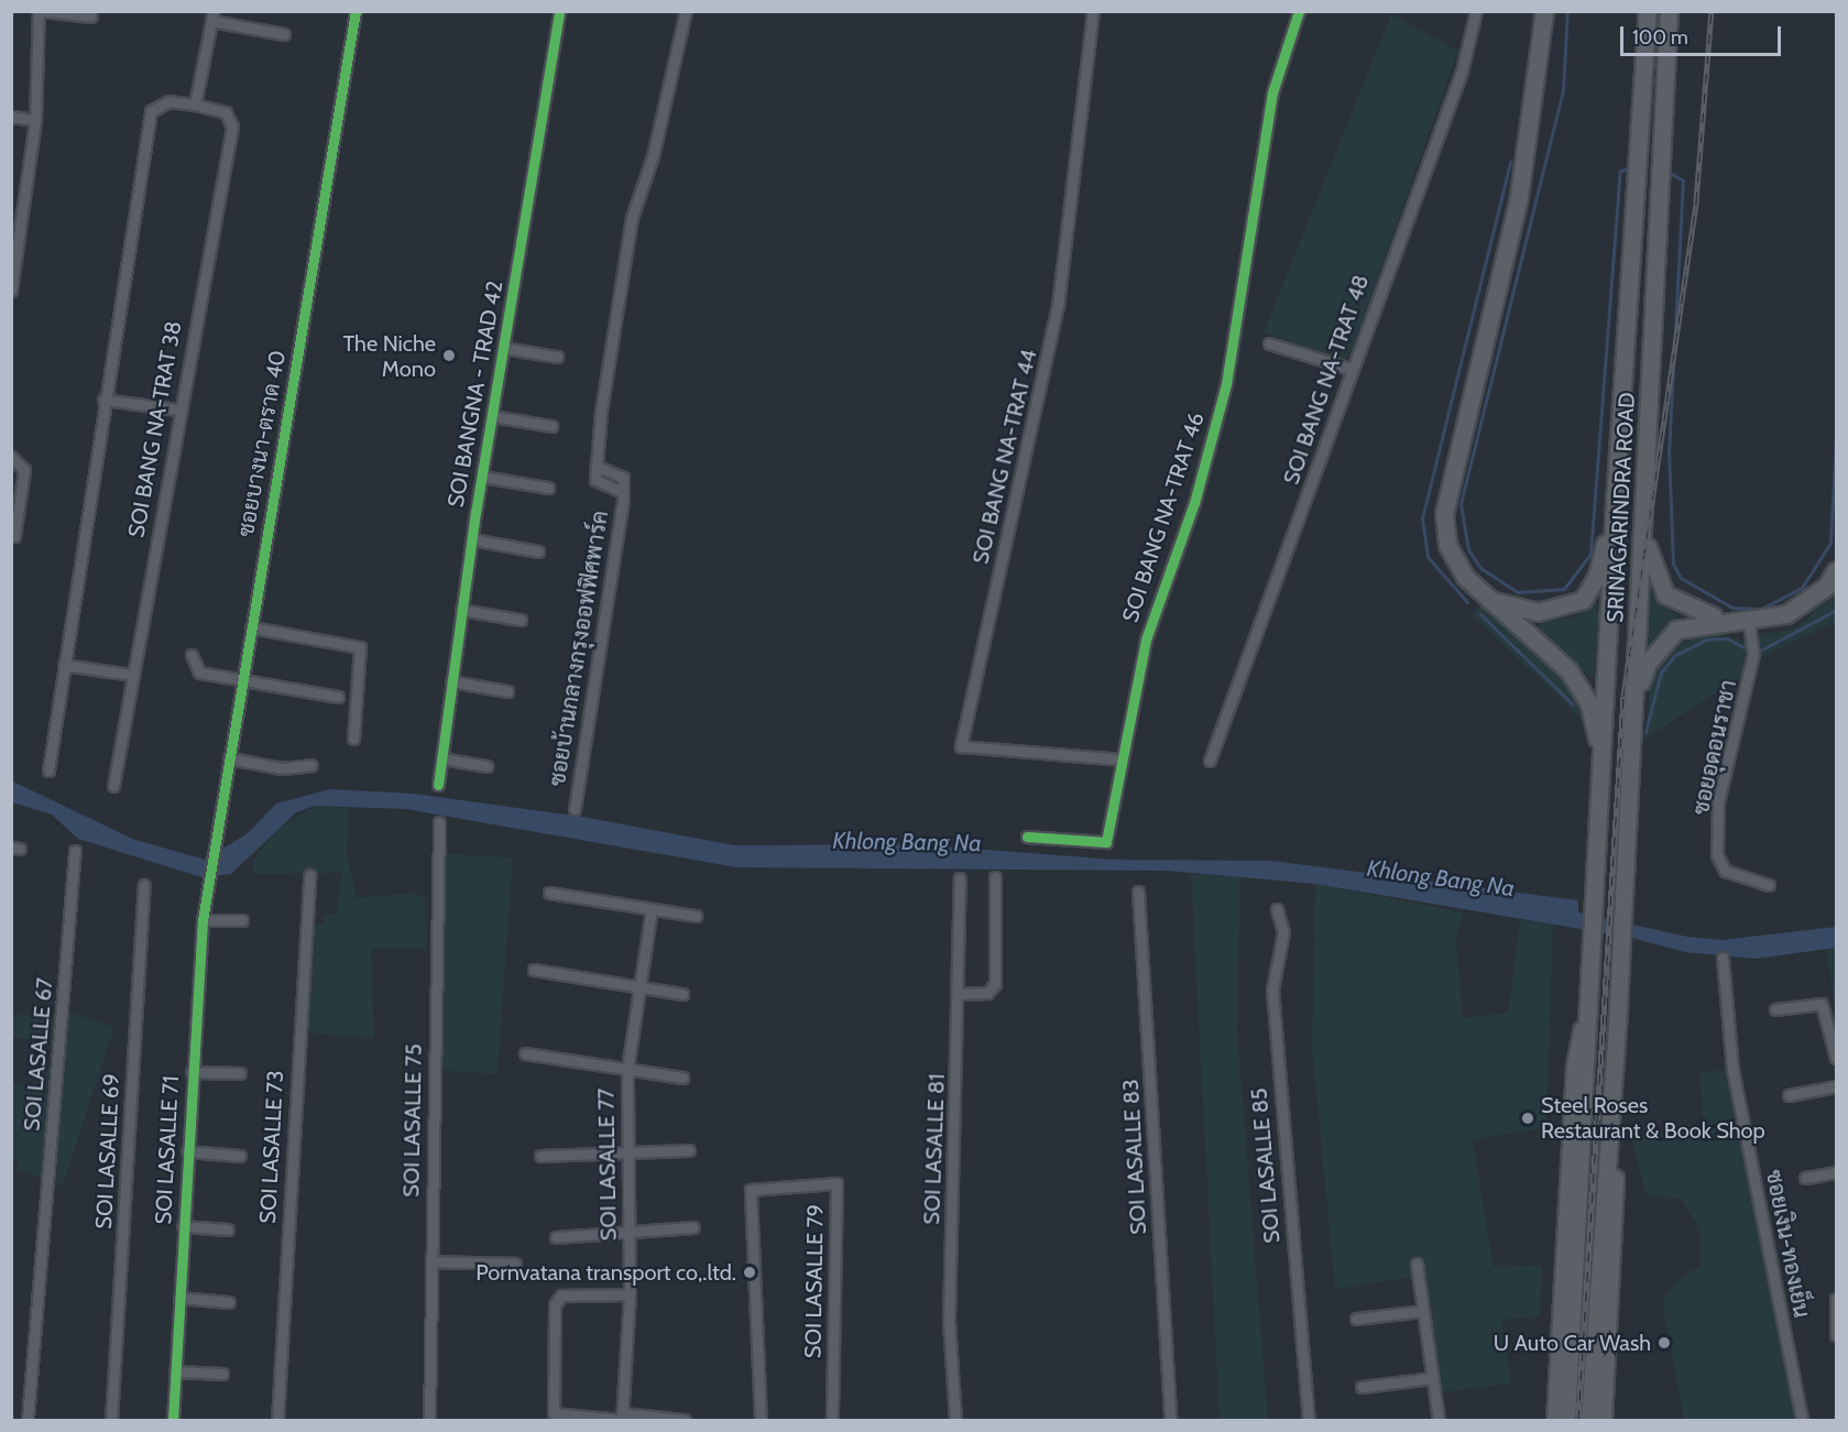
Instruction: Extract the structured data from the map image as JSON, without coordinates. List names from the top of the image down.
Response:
{
  "streets": {
    "main road": ["SRINAGARINDRA ROAD"],
    "street": [
      "SOI BANG NA-TRAT 48",
      "SOI BANGNA - TRAD 42",
      "SOI BANG NA-TRAT 38",
      "ซอยบางนา-ตราด 40",
      "SOI BANG NA-TRAT 44",
      "SOI BANG NA-TRAT 46",
      "ซอยบ้านกลางกรุงออฟฟิศพาร์ค",
      "ซอยอุดอนราชา",
      "SOI LASALLE 67",
      "SOI LASALLE 75",
      "SOI LASALLE 73",
      "SOI LASALLE 81",
      "SOI LASALLE 71",
      "SOI LASALLE 69",
      "SOI LASALLE 83",
      "SOI LASALLE 77",
      "SOI LASALLE 85",
      "ซอยเงิน-ทองเย็น",
      "SOI LASALLE 79"
    ]
  },
  "crossings": [
    ["ซอยบางนา-ตราด 40", "SOI LASALLE 71"],
    ["SOI BANG NA-TRAT 44", "SOI BANG NA-TRAT 46"]
  ],
  "water": ["Khlong Bang Na"],
  "places": [
    "The Niche Mono",
    "Steel Roses Restaurant & Book Shop",
    "Pornvatana transport co,.ltd.",
    "U Auto Car Wash"
  ],
  "scale_bar": "100 m"
}
